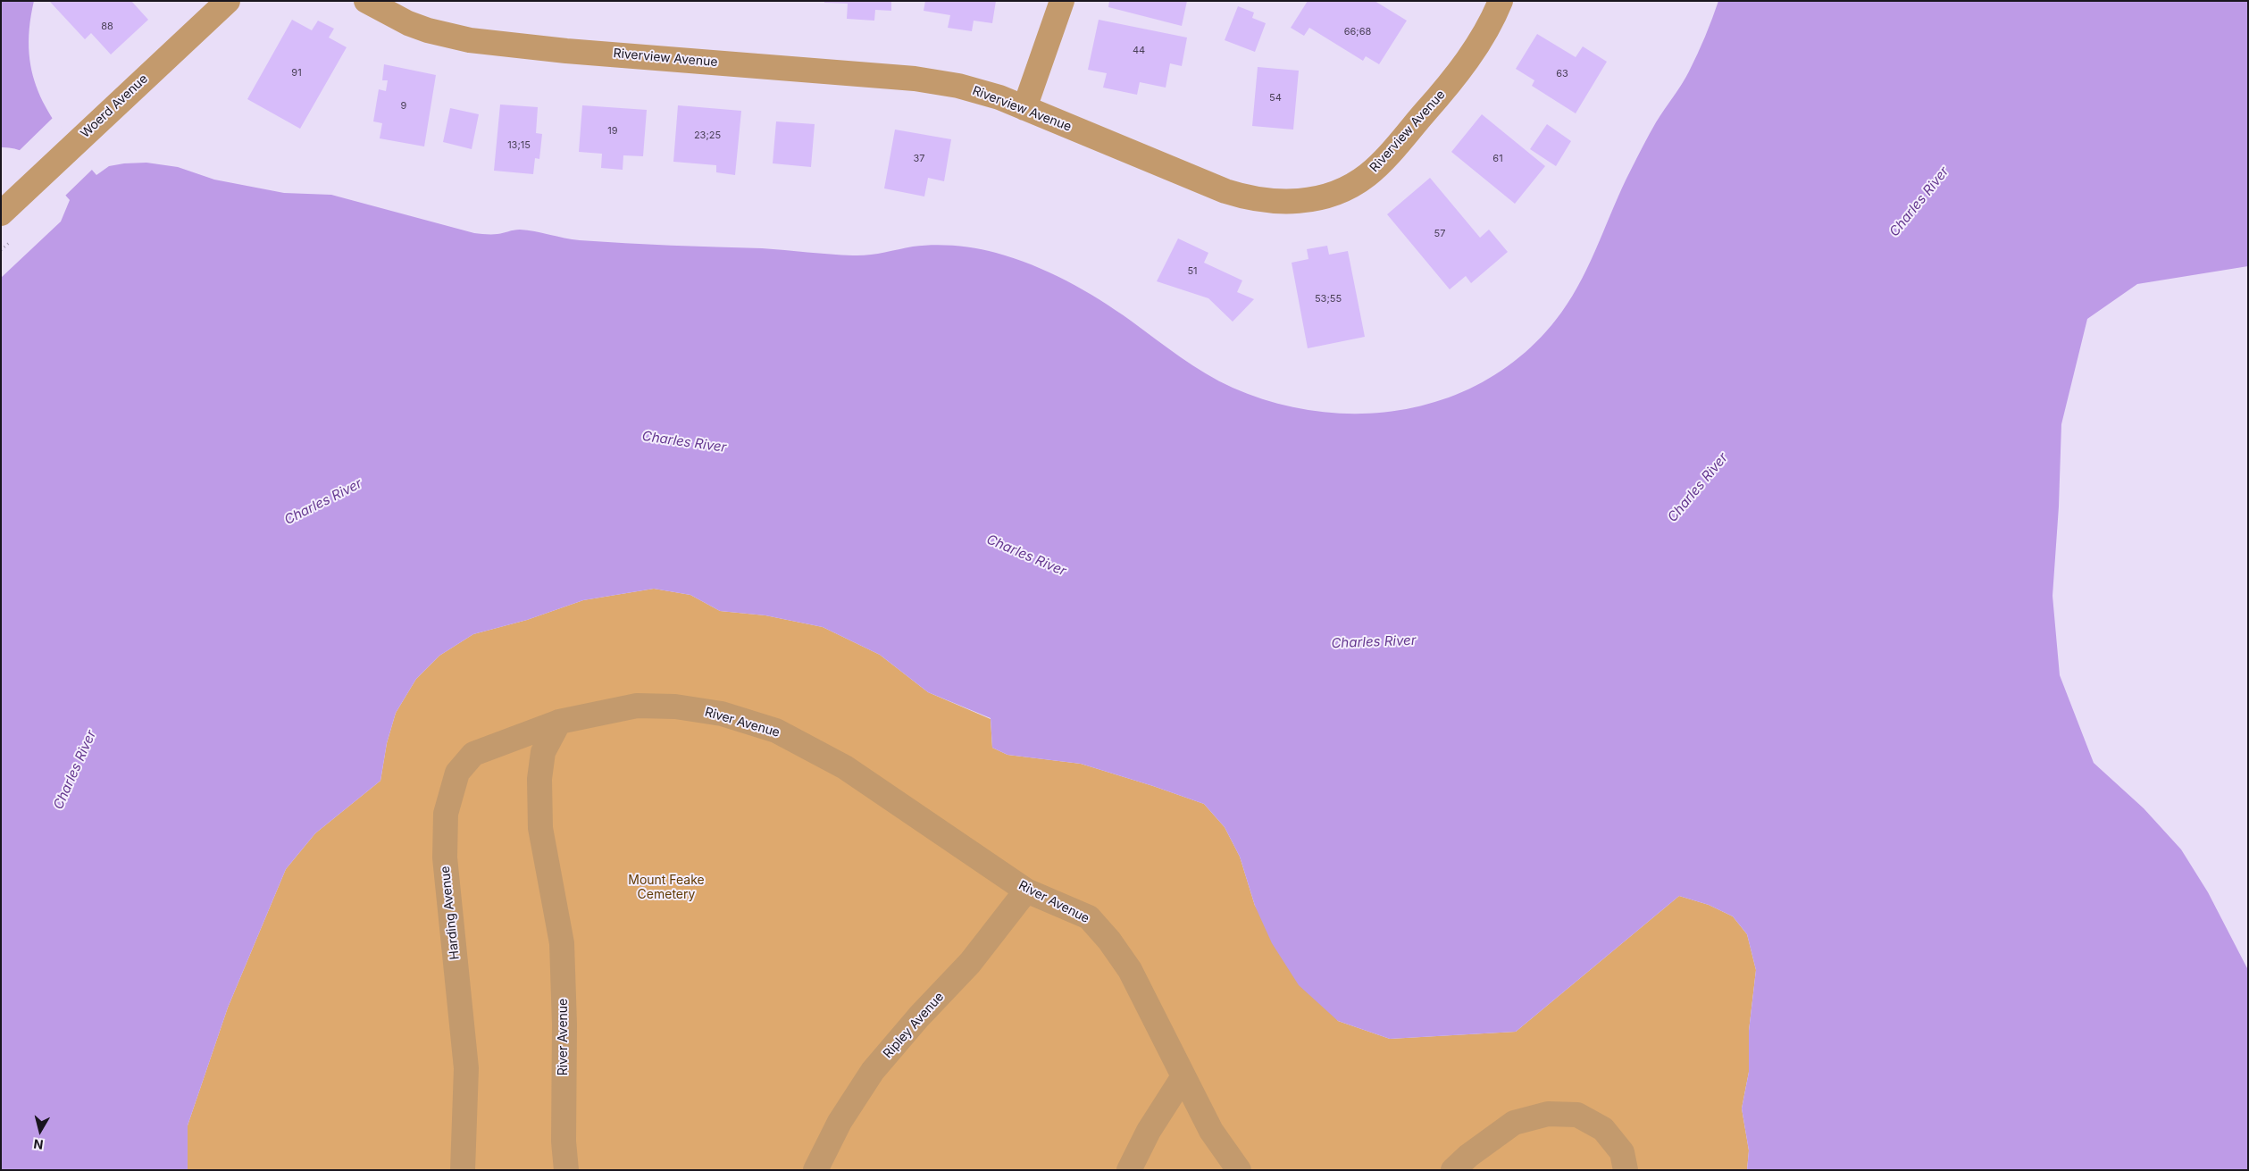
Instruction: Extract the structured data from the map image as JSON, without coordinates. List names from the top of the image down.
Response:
{
  "streets": {
    "street": [
      "Riverview Avenue",
      "Woerd Avenue",
      "River Avenue",
      "Harding Avenue",
      "Ripley Avenue"
    ]
  },
  "crossings": [
    ["River Avenue", "Harding Avenue"],
    ["River Avenue", "Ripley Avenue"]
  ],
  "water": ["Charles River"],
  "parks": ["Mount Feake Cemetery"],
  "house_numbers": [
    "88",
    "66;68",
    "44",
    "91",
    "63",
    "54",
    "9",
    "19",
    "23;25",
    "13;15",
    "37",
    "61",
    "57",
    "51",
    "53;55"
  ],
  "north": "bottom"
}
